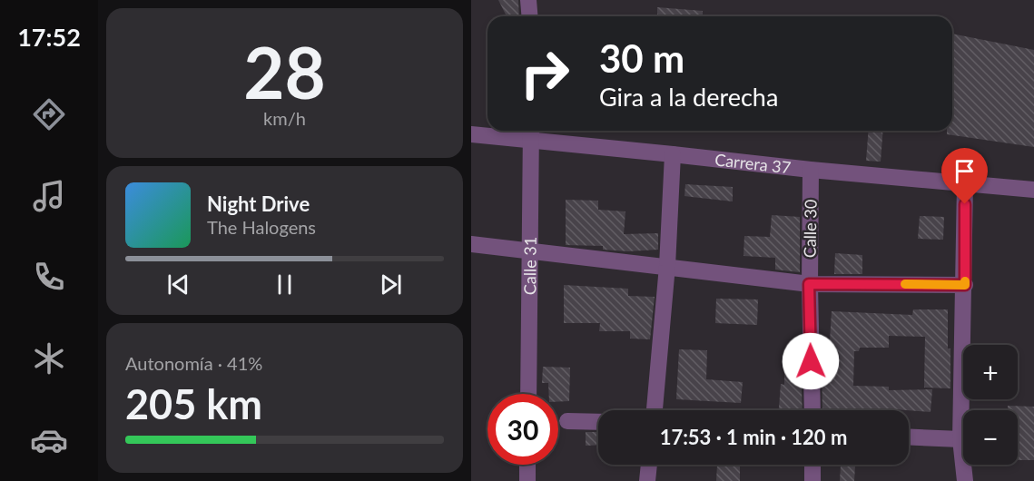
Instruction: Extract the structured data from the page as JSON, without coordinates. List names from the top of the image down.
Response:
{
  "streets": {
    "street": ["Carrera 37", "Calle 30", "Calle 31"]
  },
  "crossings": [
    ["Carrera 37", "Calle 30"],
    ["Carrera 37", "Calle 31"]
  ],
  "page": {
    "tabs": "17:52",
    "tile": [
      ["28", "km/h"],
      ["Autonomía · 41%", "205 km"]
    ],
    "turn": ["30 m", "Gira a la derecha"],
    "song": ["Night Drive", "The Halogens"],
    "map_buttons": ["+", "−"],
    "limit": "30",
    "trip": "17:53 · 1 min · 120 m"
  }
}
